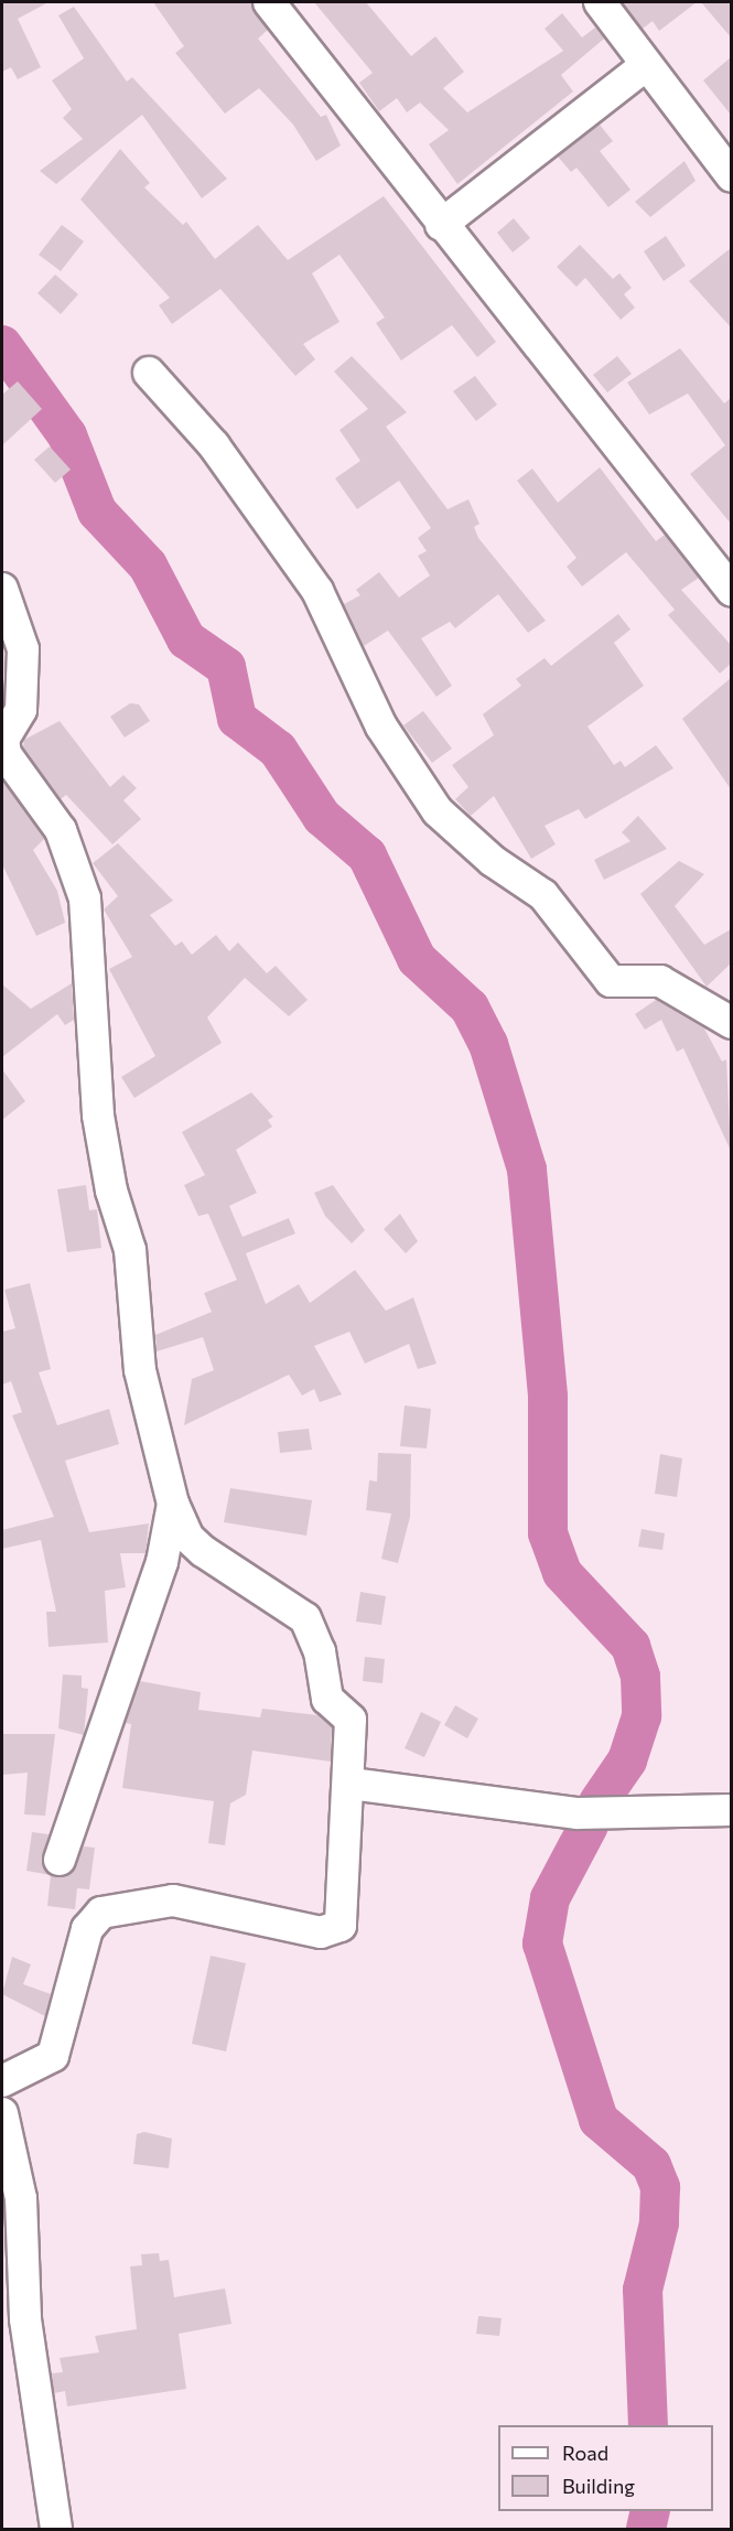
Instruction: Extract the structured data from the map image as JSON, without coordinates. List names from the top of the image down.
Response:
{
  "legend": ["Road", "Building"]
}
